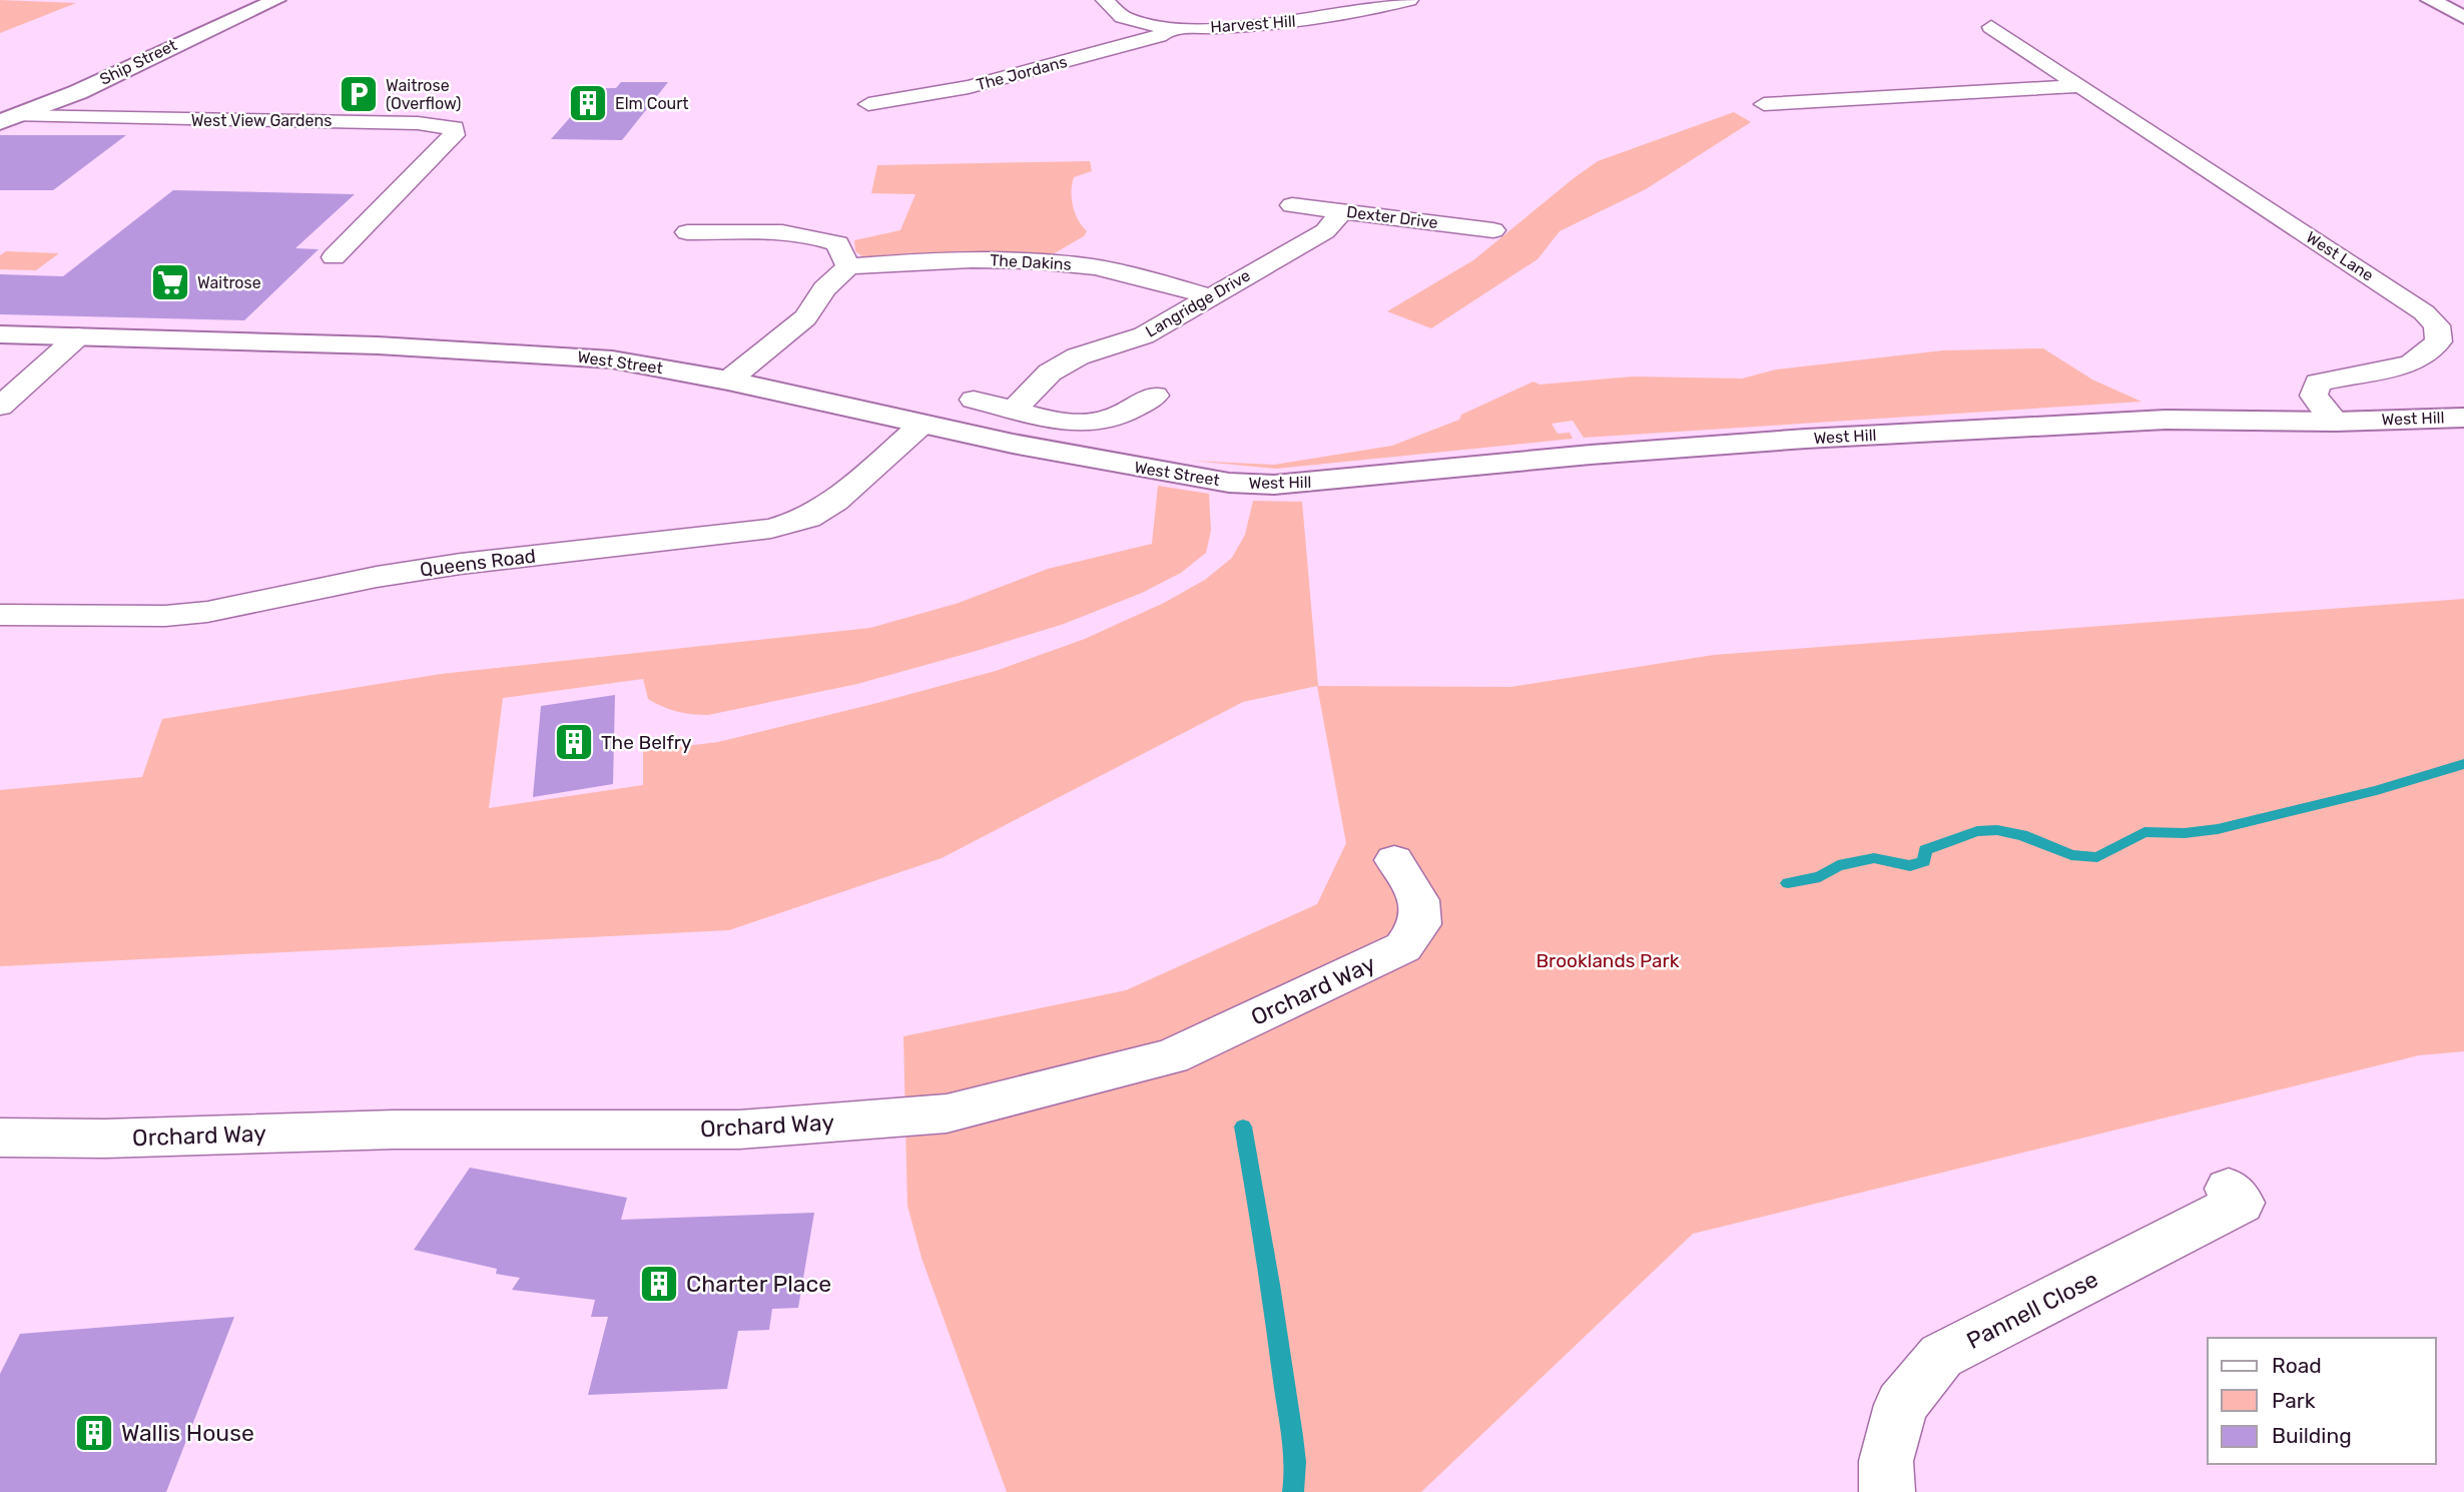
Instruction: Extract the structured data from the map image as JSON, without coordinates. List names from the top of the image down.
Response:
{
  "streets": {
    "street": [
      "Harvest Hill",
      "Ship Street",
      "The Jordans",
      "West View Gardens",
      "Dexter Drive",
      "West Lane",
      "The Dakins",
      "Langridge Drive",
      "West Street",
      "West Hill",
      "Queens Road",
      "Orchard Way",
      "Pannell Close"
    ]
  },
  "crossings": [
    ["Harvest Hill", "The Jordans"],
    ["Ship Street", "West View Gardens"],
    ["Dexter Drive", "Langridge Drive"],
    ["West Lane", "West Hill"],
    ["The Dakins", "Langridge Drive"],
    ["West Street", "West Hill"],
    ["West Street", "Queens Road"]
  ],
  "parks": ["Brooklands Park"],
  "places": {
    "parking": ["Waitrose (Overflow)"],
    "building": [
      "Elm Court",
      "The Belfry",
      "Charter Place",
      "Wallis House"
    ],
    "supermarket": ["Waitrose"]
  },
  "legend": ["Road", "Park", "Building"]
}
